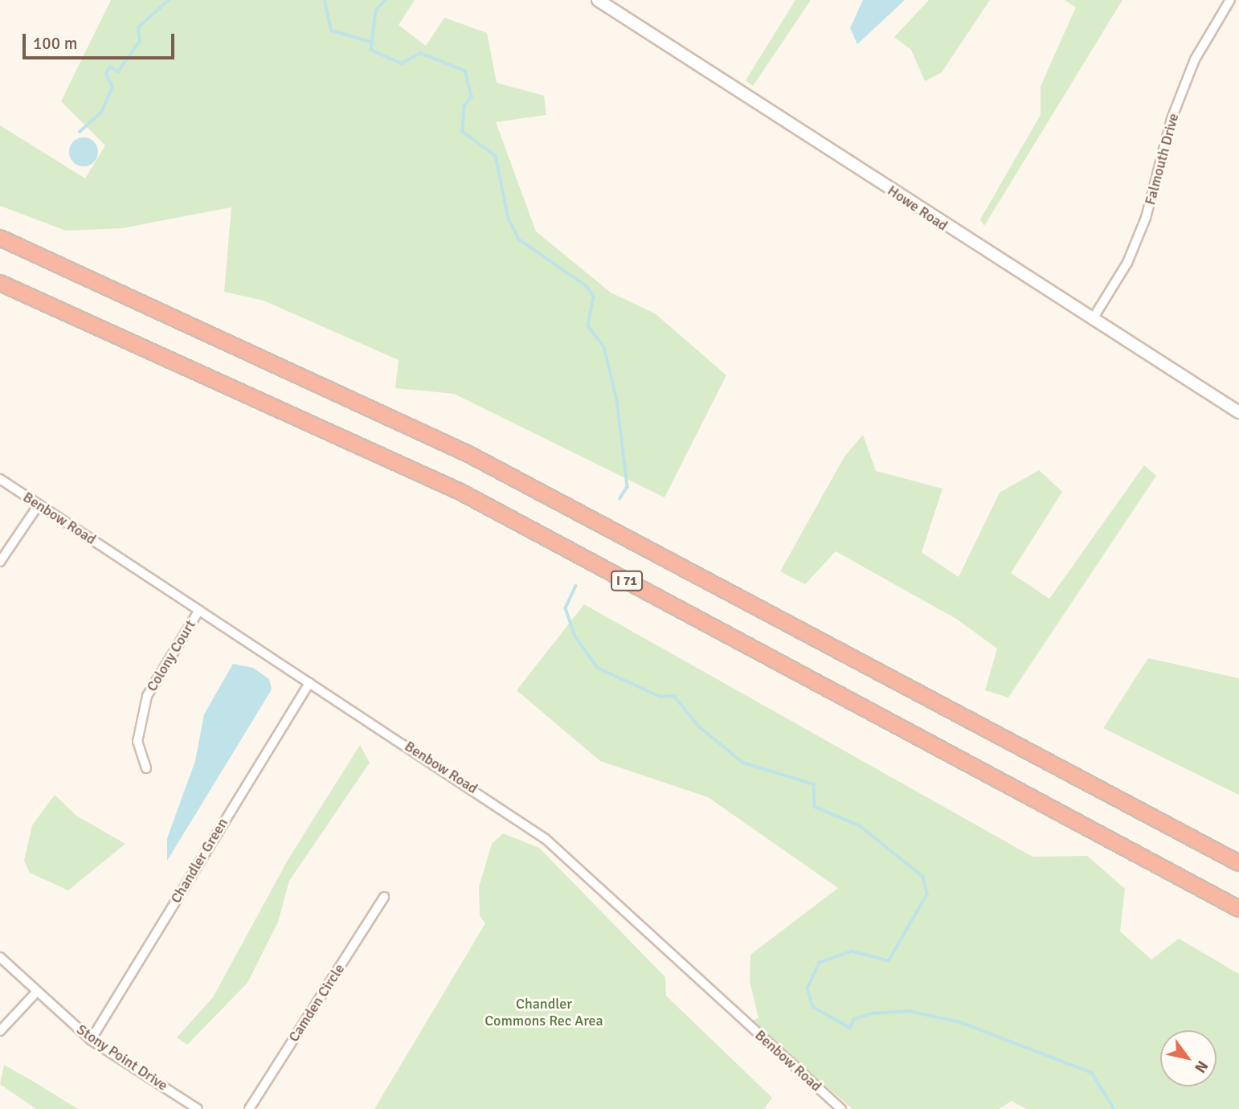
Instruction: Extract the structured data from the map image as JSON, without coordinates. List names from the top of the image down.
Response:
{
  "streets": {
    "highway": ["I 71"],
    "street": [
      "Falmouth Drive",
      "Howe Road",
      "Benbow Road",
      "Colony Court",
      "Chandler Green",
      "Camden Circle",
      "Stony Point Drive"
    ]
  },
  "crossings": [
    ["Falmouth Drive", "Howe Road"],
    ["Benbow Road", "Colony Court"],
    ["Benbow Road", "Chandler Green"],
    ["Chandler Green", "Stony Point Drive"]
  ],
  "parks": ["Chandler Commons Rec Area"],
  "scale_bar": "100 m",
  "north": "bottom right"
}
